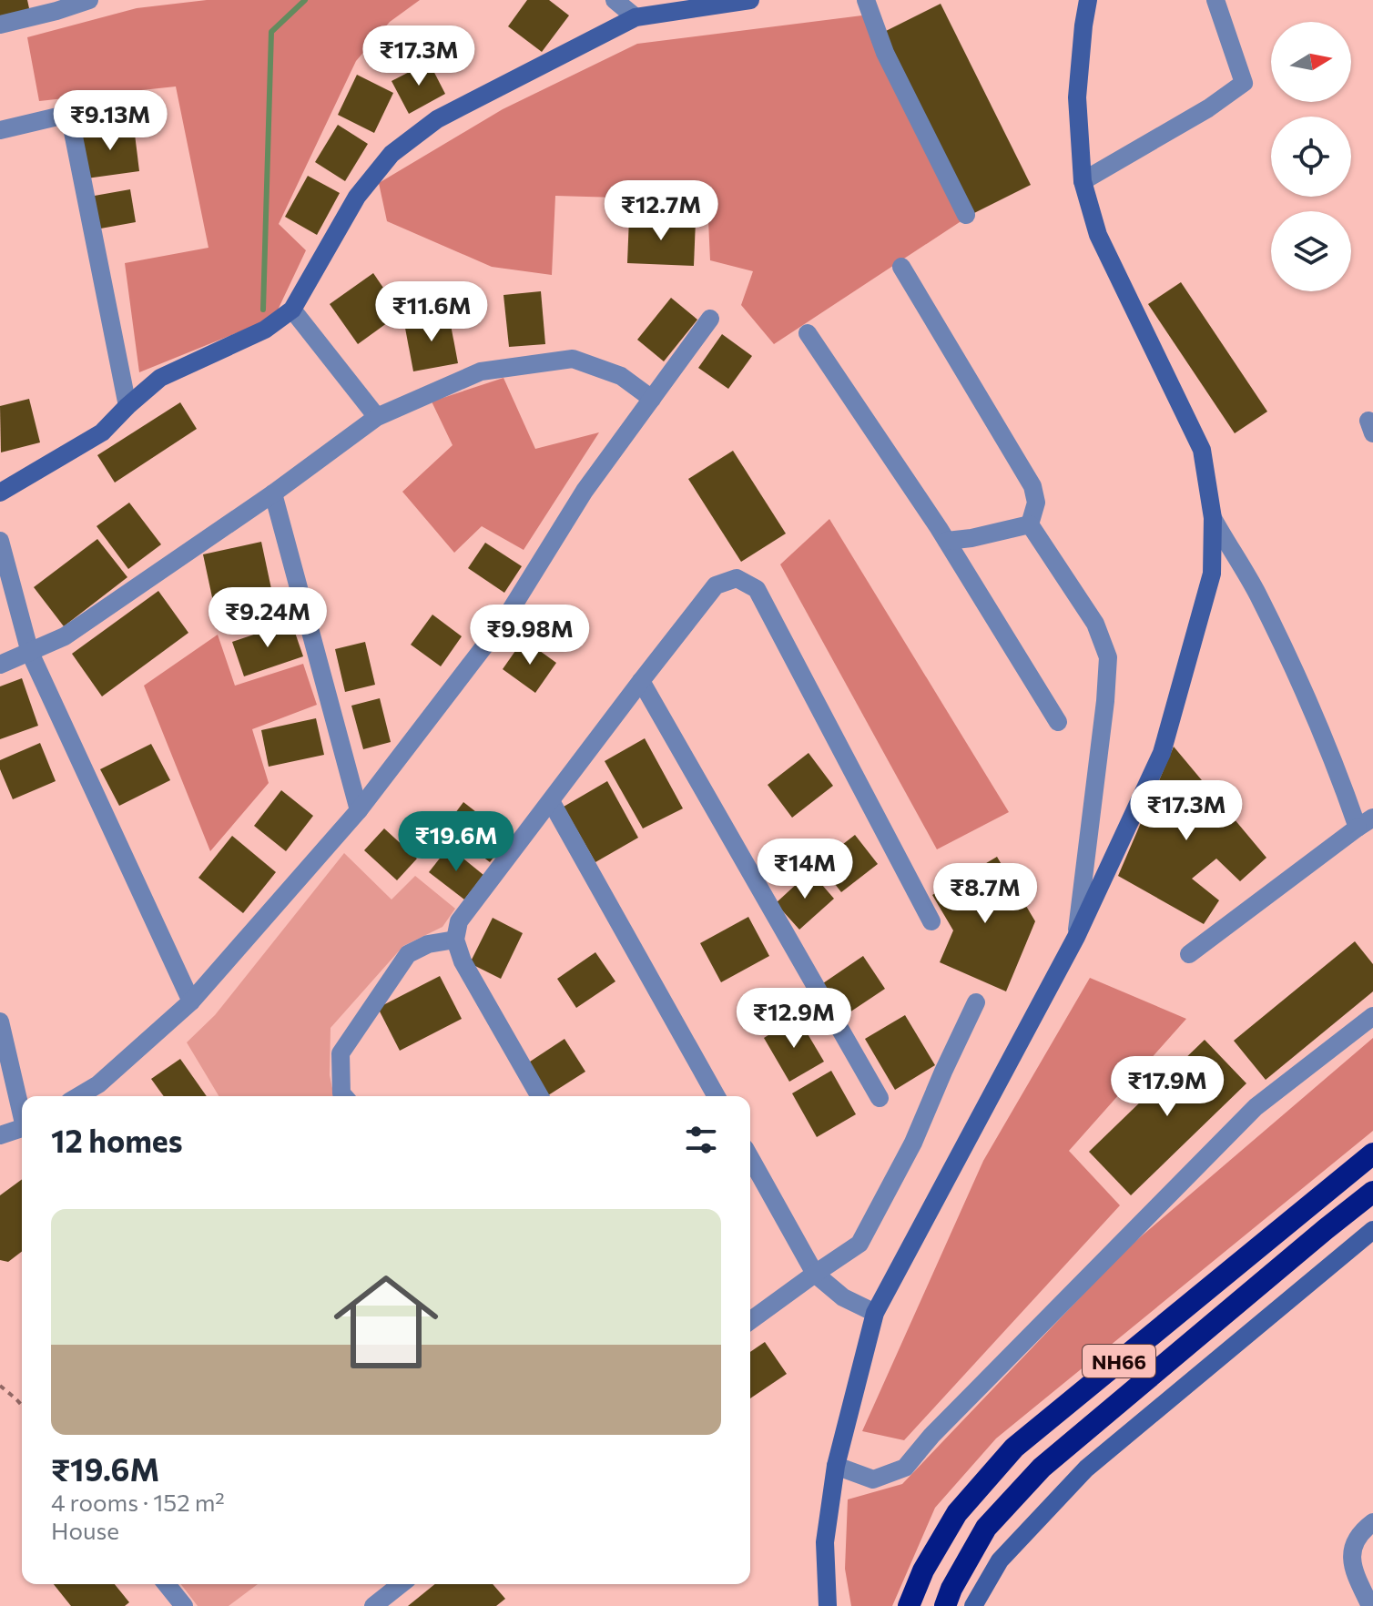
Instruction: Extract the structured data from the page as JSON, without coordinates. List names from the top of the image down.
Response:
{
  "streets": {
    "highway": ["NH66"]
  },
  "north": "right",
  "page": {
    "price": [
      "₹17.3M",
      "₹9.13M",
      "₹12.7M",
      "₹11.6M",
      "₹9.24M",
      "₹9.98M",
      "₹17.3M",
      "₹19.6M",
      "₹14M",
      "₹8.7M",
      "₹12.9M",
      "₹17.9M"
    ],
    "heading": "12 homes",
    "list": [
      {
        "name": "₹19.6M",
        "note": "4 rooms · 152 m² · House"
      }
    ]
  }
}
